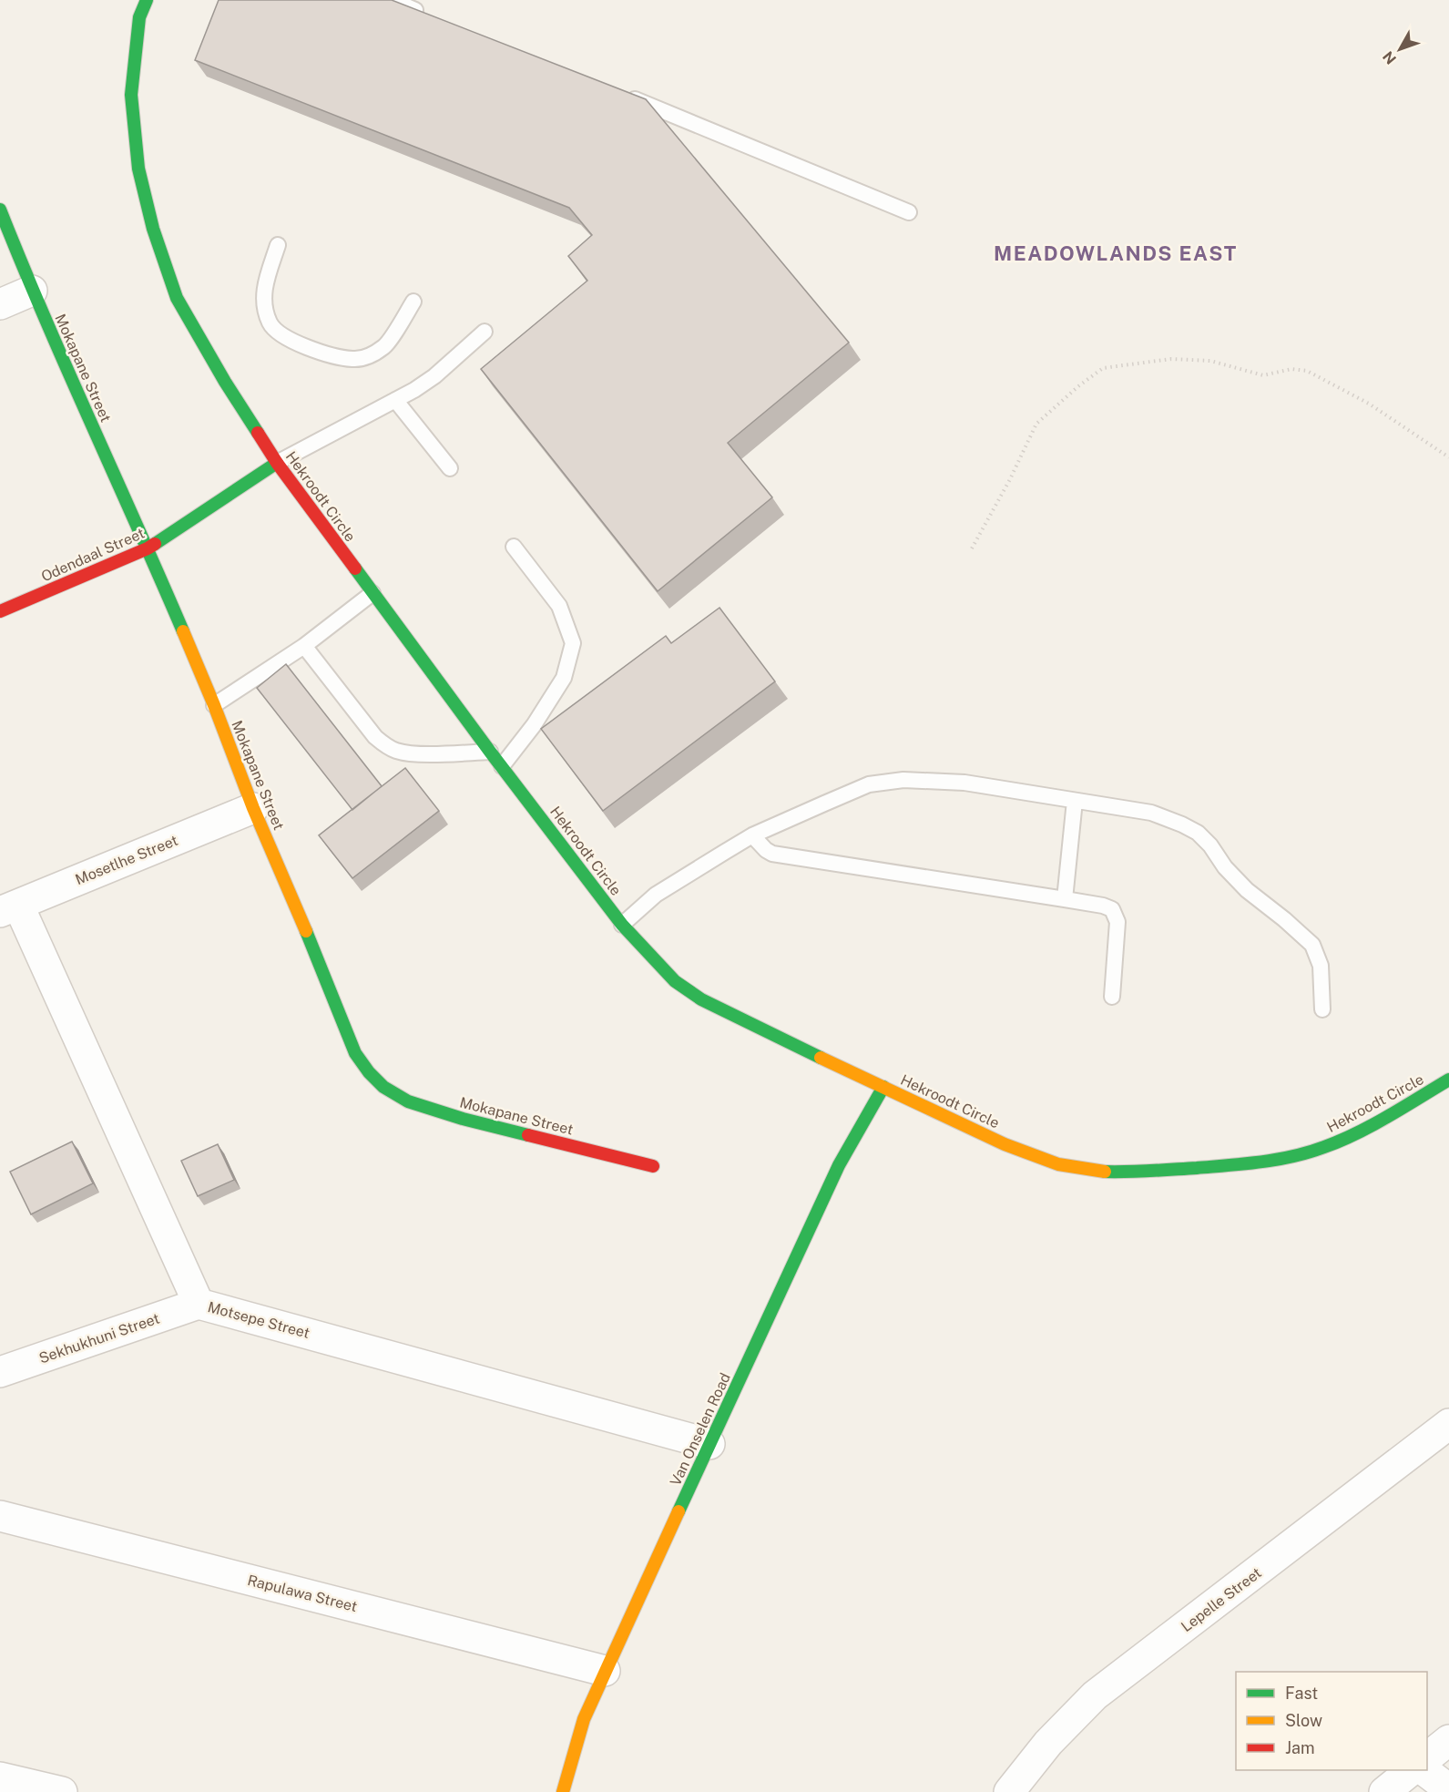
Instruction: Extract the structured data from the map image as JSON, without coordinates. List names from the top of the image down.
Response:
{
  "streets": {
    "street": [
      "Mokapane Street",
      "Hekroodt Circle",
      "Odendaal Street",
      "Mosetlhe Street",
      "Motsepe Street",
      "Sekhukhuni Street",
      "Van Onselen Road",
      "Rapulawa Street",
      "Lepelle Street"
    ]
  },
  "crossings": [
    ["Mokapane Street", "Odendaal Street"],
    ["Mokapane Street", "Mosetlhe Street"],
    ["Hekroodt Circle", "Odendaal Street"],
    ["Hekroodt Circle", "Van Onselen Road"],
    ["Mosetlhe Street", "Motsepe Street"],
    ["Motsepe Street", "Sekhukhuni Street"],
    ["Motsepe Street", "Van Onselen Road"],
    ["Van Onselen Road", "Rapulawa Street"]
  ],
  "districts": ["MEADOWLANDS EAST"],
  "legend": ["Fast", "Slow", "Jam"],
  "north": "bottom left"
}
